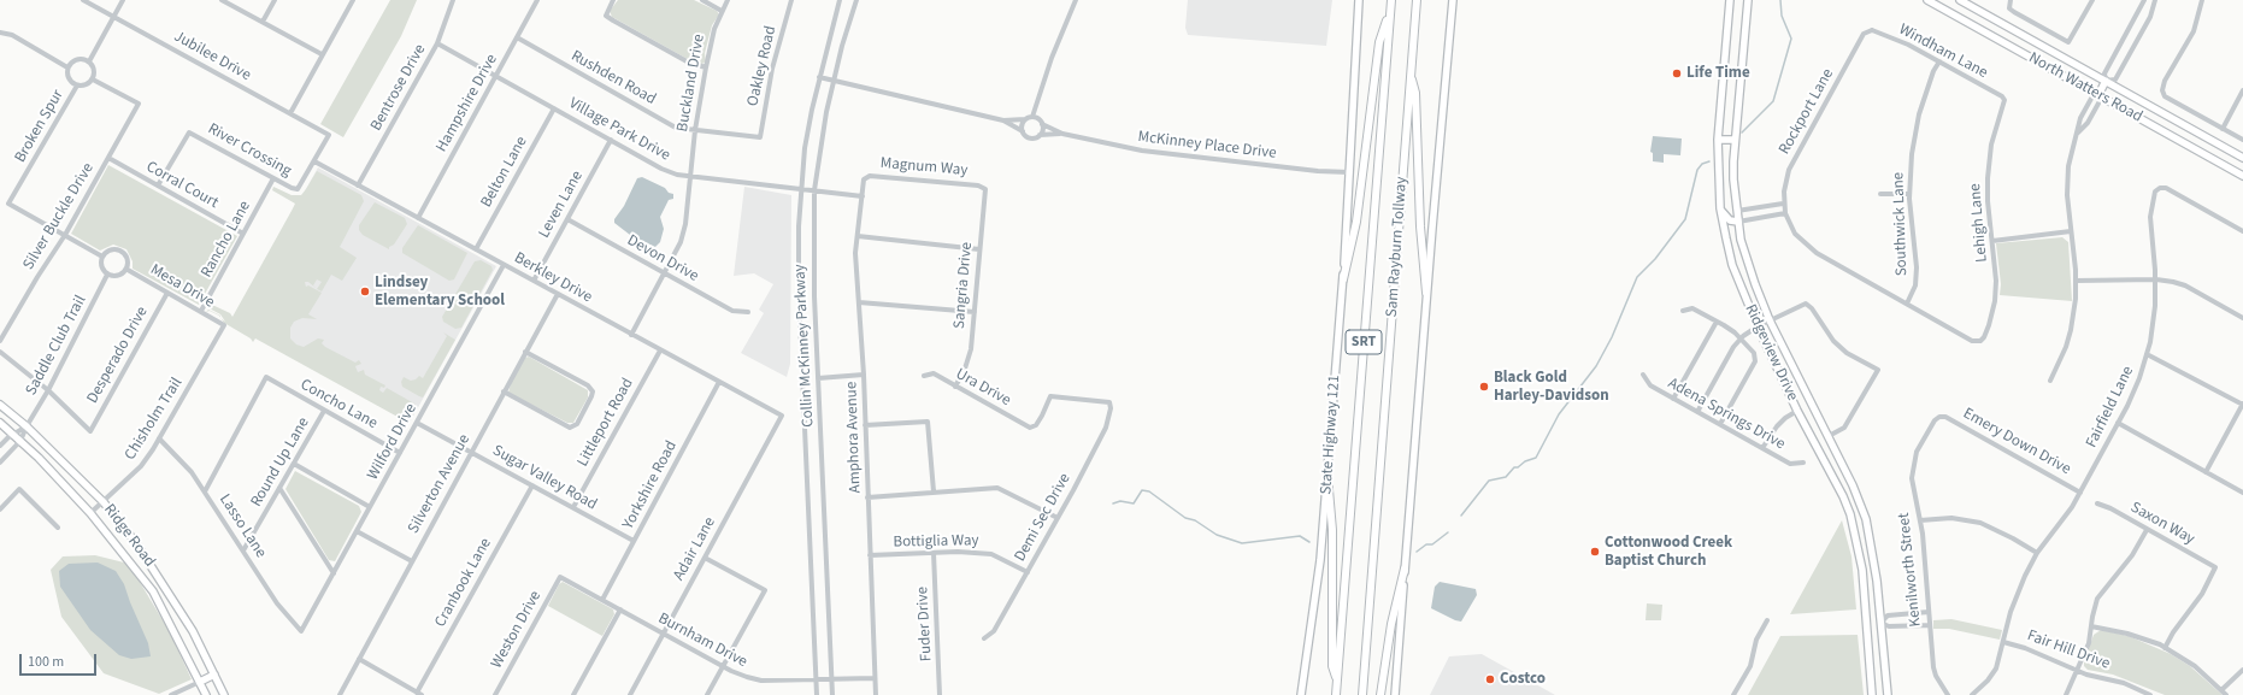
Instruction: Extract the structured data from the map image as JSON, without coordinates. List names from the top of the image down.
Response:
{
  "streets": {
    "highway": ["Sam Rayburn Tollway", "SRT"],
    "main road": [
      "North Watters Road",
      "Ridgeview Drive",
      "State Highway 121",
      "Ridge Road"
    ],
    "street": [
      "Windham Lane",
      "Jubilee Drive",
      "Oakley Road",
      "Rushden Road",
      "Buckland Drive",
      "Bentrose Drive",
      "Hampshire Drive",
      "Rockport Lane",
      "Broken Spur",
      "Village Park Drive",
      "McKinney Place Drive",
      "River Crossing",
      "Magnum Way",
      "Belton Lane",
      "Corral Court",
      "Leven Lane",
      "Silver Buckle Drive",
      "Lehigh Lane",
      "Southwick Lane",
      "Rancho Lane",
      "Devon Drive",
      "Berkley Drive",
      "Sangria Drive",
      "Mesa Drive",
      "Saddle Club Trail",
      "Collin McKinney Parkway",
      "Desperado Drive",
      "Ura Drive",
      "Concho Lane",
      "Fairfield Lane",
      "Adena Springs Drive",
      "Chisholm Trail",
      "Littleport Road",
      "Amphora Avenue",
      "Wilford Drive",
      "Emery Down Drive",
      "Round Up Lane",
      "Sugar Valley Road",
      "Silverton Avenue",
      "Yorkshire Road",
      "Demi Sec Drive",
      "Saxon Way",
      "Lasso Lane",
      "Bottiglia Way",
      "Adair Lane",
      "Kenilworth Street",
      "Cranbook Lane",
      "Fuder Drive",
      "Weston Drive",
      "Burnham Drive",
      "Fair Hill Drive"
    ]
  },
  "crossings": [
    ["Windham Lane", "Rockport Lane"],
    ["Windham Lane", "Lehigh Lane"],
    ["Windham Lane", "Southwick Lane"],
    ["Jubilee Drive", "River Crossing"],
    ["Jubilee Drive", "Berkley Drive"],
    ["Oakley Road", "Rushden Road"],
    ["Rushden Road", "Buckland Drive"],
    ["Rushden Road", "Hampshire Drive"],
    ["Buckland Drive", "Village Park Drive"],
    ["Buckland Drive", "Devon Drive"],
    ["Buckland Drive", "Berkley Drive"],
    ["Bentrose Drive", "Village Park Drive"],
    ["Bentrose Drive", "Berkley Drive"],
    ["Hampshire Drive", "Village Park Drive"],
    ["Hampshire Drive", "Berkley Drive"],
    ["Broken Spur", "Silver Buckle Drive"],
    ["Village Park Drive", "Belton Lane"],
    ["Village Park Drive", "Leven Lane"],
    ["Village Park Drive", "Collin McKinney Parkway"],
    ["Village Park Drive", "Amphora Avenue"],
    ["McKinney Place Drive", "State Highway 121"],
    ["River Crossing", "Corral Court"],
    ["River Crossing", "Rancho Lane"],
    ["River Crossing", "Berkley Drive"],
    ["Magnum Way", "Sangria Drive"],
    ["Magnum Way", "Amphora Avenue"],
    ["Belton Lane", "Berkley Drive"],
    ["Corral Court", "Silver Buckle Drive"],
    ["Corral Court", "Rancho Lane"],
    ["Leven Lane", "Devon Drive"],
    ["Leven Lane", "Berkley Drive"],
    ["Lehigh Lane", "Southwick Lane"],
    ["Rancho Lane", "Mesa Drive"],
    ["Berkley Drive", "Littleport Road"],
    ["Berkley Drive", "Wilford Drive"],
    ["Berkley Drive", "Silverton Avenue"],
    ["Berkley Drive", "Yorkshire Road"],
    ["Berkley Drive", "Adair Lane"],
    ["Sangria Drive", "Ura Drive"],
    ["Mesa Drive", "Saddle Club Trail"],
    ["Mesa Drive", "Desperado Drive"],
    ["Mesa Drive", "Chisholm Trail"],
    ["Saddle Club Trail", "Desperado Drive"],
    ["Saddle Club Trail", "Ridge Road"],
    ["Collin McKinney Parkway", "Burnham Drive"],
    ["Ura Drive", "Demi Sec Drive"],
    ["Concho Lane", "Wilford Drive"],
    ["Concho Lane", "Round Up Lane"],
    ["Concho Lane", "Lasso Lane"],
    ["Fairfield Lane", "Emery Down Drive"],
    ["Fairfield Lane", "Fair Hill Drive"],
    ["Chisholm Trail", "Lasso Lane"],
    ["Chisholm Trail", "Ridge Road"],
    ["Littleport Road", "Sugar Valley Road"],
    ["Amphora Avenue", "Bottiglia Way"],
    ["Amphora Avenue", "Burnham Drive"],
    ["Wilford Drive", "Sugar Valley Road"],
    ["Wilford Drive", "Lasso Lane"],
    ["Emery Down Drive", "Kenilworth Street"],
    ["Round Up Lane", "Lasso Lane"],
    ["Sugar Valley Road", "Silverton Avenue"],
    ["Sugar Valley Road", "Yorkshire Road"],
    ["Sugar Valley Road", "Cranbook Lane"],
    ["Yorkshire Road", "Burnham Drive"],
    ["Demi Sec Drive", "Bottiglia Way"],
    ["Bottiglia Way", "Fuder Drive"],
    ["Adair Lane", "Burnham Drive"],
    ["Weston Drive", "Burnham Drive"]
  ],
  "places": [
    "Life Time",
    "Lindsey Elementary School",
    "Black Gold Harley-Davidson",
    "Cottonwood Creek Baptist Church",
    "Costco"
  ],
  "scale_bar": "100 m"
}
